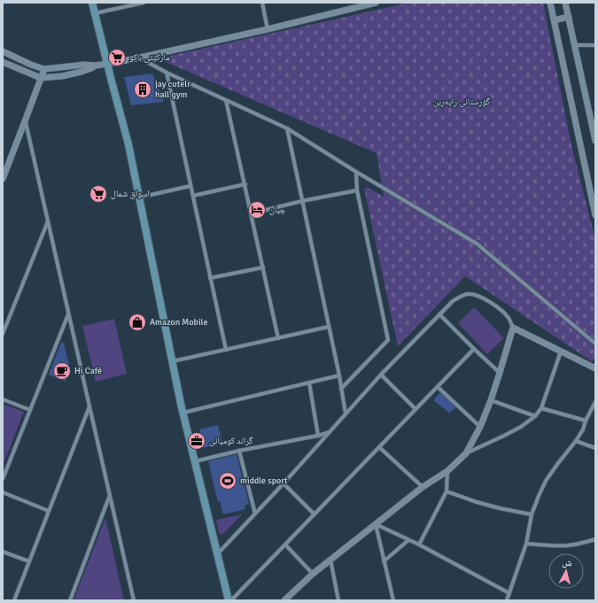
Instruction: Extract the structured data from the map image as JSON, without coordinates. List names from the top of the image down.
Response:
{
  "parks": ["گۆڕستانی ڕاپەڕین"],
  "places": {
    "supermarket": ["مارکێتی باکۆ", "اسواق شمال"],
    "building": ["jay cutelr hall gym"],
    "hotel": ["چيان"],
    "shop": ["Amazon Mobile"],
    "cafe": ["Hi Café"],
    "office": ["گراند كومپانى"],
    "sports": ["middle sport"]
  },
  "north": "top"
}
